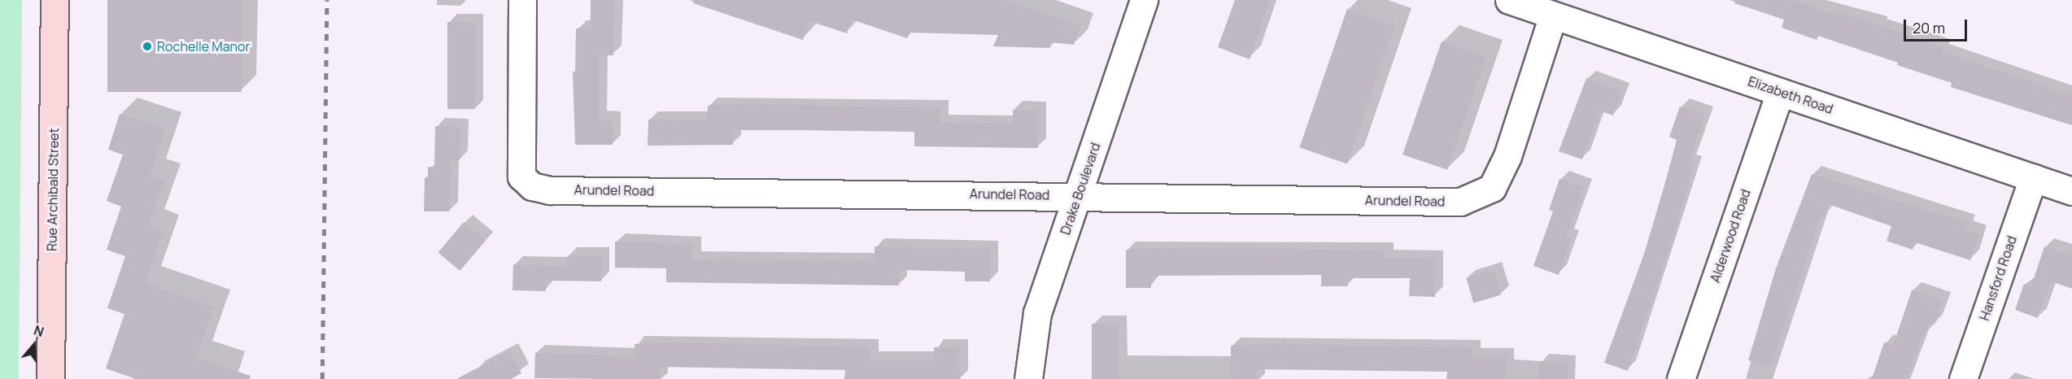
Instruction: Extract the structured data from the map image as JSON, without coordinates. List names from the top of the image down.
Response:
{
  "streets": {
    "main road": ["Rue Archibald Street"],
    "street": [
      "Elizabeth Road",
      "Drake Boulevard",
      "Arundel Road",
      "Alderwood Road",
      "Hansford Road"
    ]
  },
  "crossings": [
    ["Elizabeth Road", "Arundel Road"],
    ["Elizabeth Road", "Alderwood Road"],
    ["Elizabeth Road", "Hansford Road"],
    ["Drake Boulevard", "Arundel Road"]
  ],
  "places": ["Rochelle Manor"],
  "scale_bar": "20 m",
  "north": "top"
}
